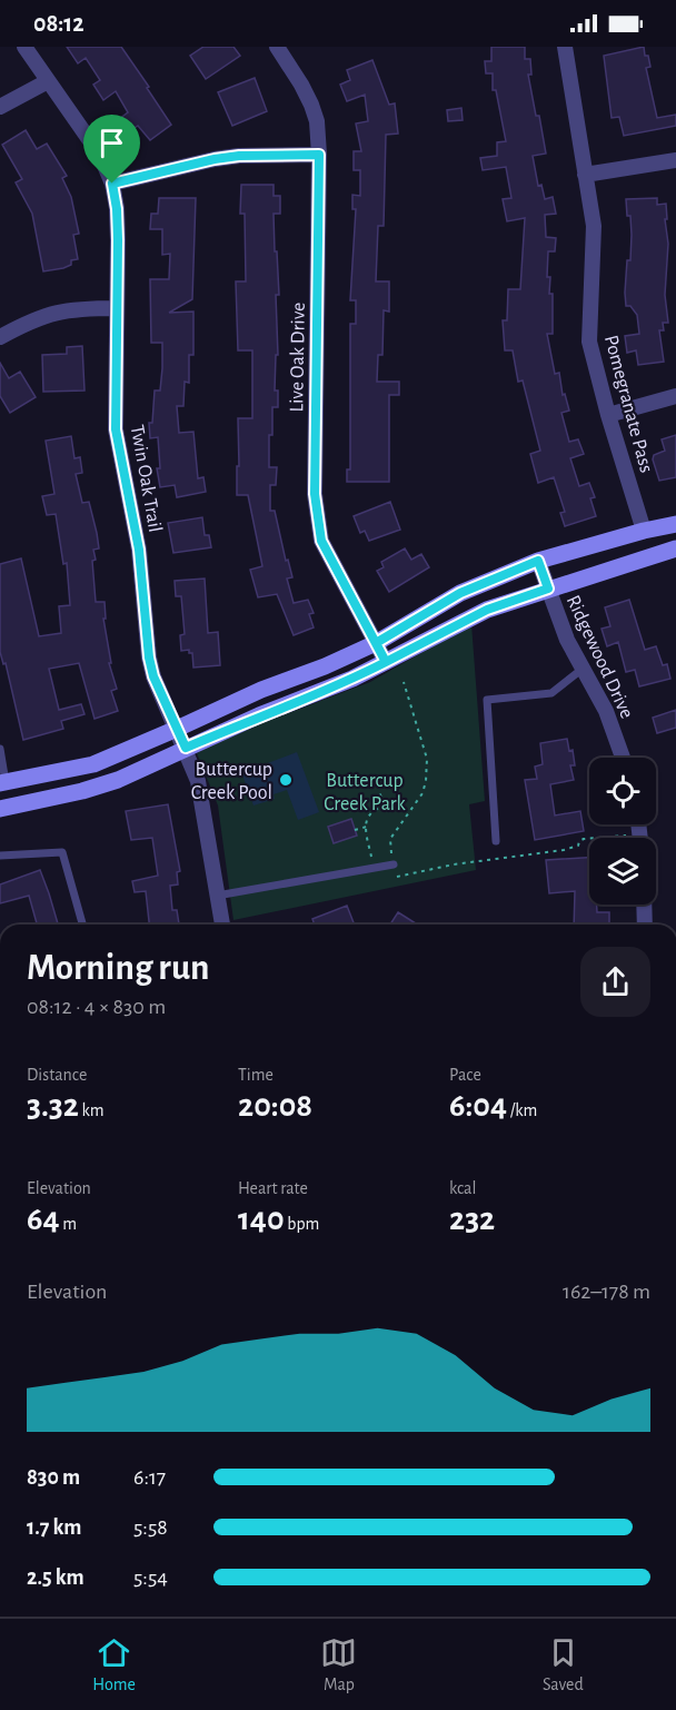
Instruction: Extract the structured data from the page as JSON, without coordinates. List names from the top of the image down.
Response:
{
  "streets": {
    "street": [
      "Live Oak Drive",
      "Pomegranate Pass",
      "Twin Oak Trail",
      "Ridgewood Drive"
    ]
  },
  "parks": ["Buttercup Creek Park"],
  "places": ["Buttercup Creek Pool"],
  "page": {
    "status": "08:12",
    "heading": ["Morning run", "08:12 · 4 × 830 m"],
    "stats": [
      ["Distance", "3.32 km"],
      ["Time", "20:08"],
      ["Pace", "6:04 /km"],
      ["Elevation", "64 m"],
      ["Heart rate", "140 bpm"],
      ["kcal", "232"]
    ],
    "chart": ["Elevation", "162–178 m"],
    "list": [
      {
        "name": "830 m",
        "note": "6:17"
      },
      {
        "name": "1.7 km",
        "note": "5:58"
      },
      {
        "name": "2.5 km",
        "note": "5:54"
      }
    ],
    "tabs": ["Home", "Map", "Saved"]
  }
}
